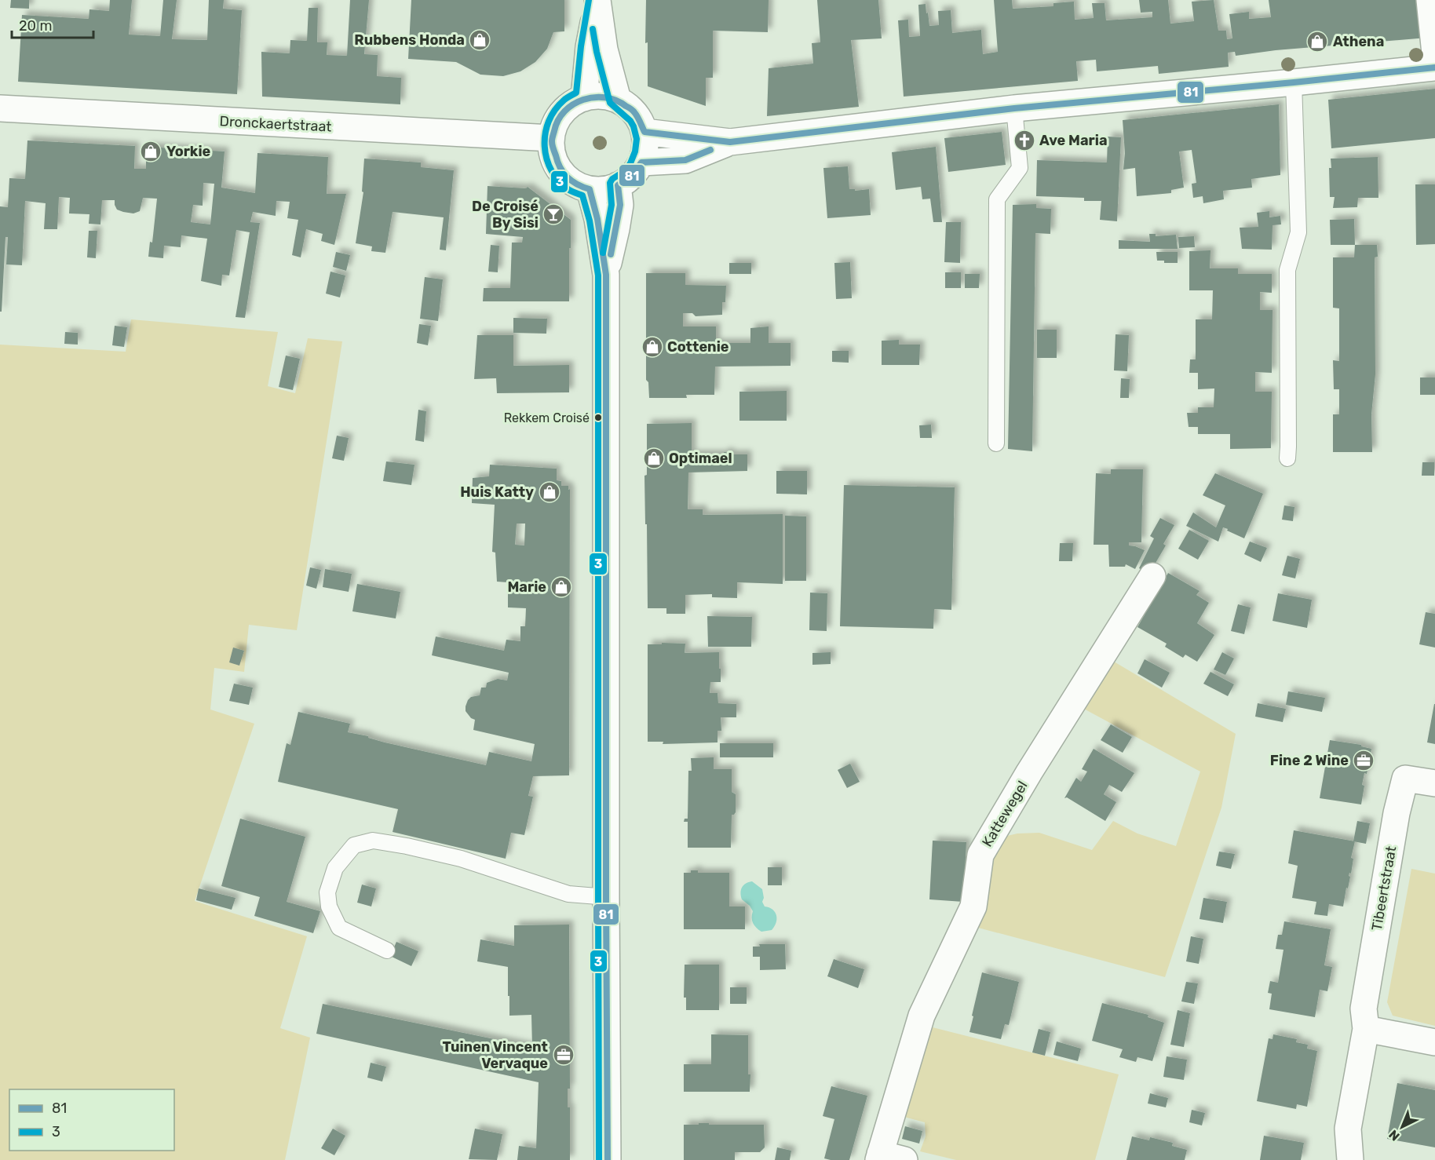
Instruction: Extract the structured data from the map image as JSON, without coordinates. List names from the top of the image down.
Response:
{
  "streets": {
    "main road": ["Dronckaertstraat", "Kattewegel", "Tibeertstraat"]
  },
  "places": {
    "shop": [
      "Rubbens Honda",
      "Athena",
      "Yorkie",
      "Cottenie",
      "Optimael",
      "Huis Katty",
      "Marie"
    ],
    "church": ["Ave Maria"],
    "bar": ["De Croisé By Sisi"],
    "other": ["Rekkem Croisé"],
    "office": ["Fine 2 Wine", "Tuinen Vincent Vervaque"]
  },
  "lines": ["transit line 3", "transit line 81"],
  "legend": ["81", "3"],
  "scale_bar": "20 m",
  "north": "bottom left"
}
